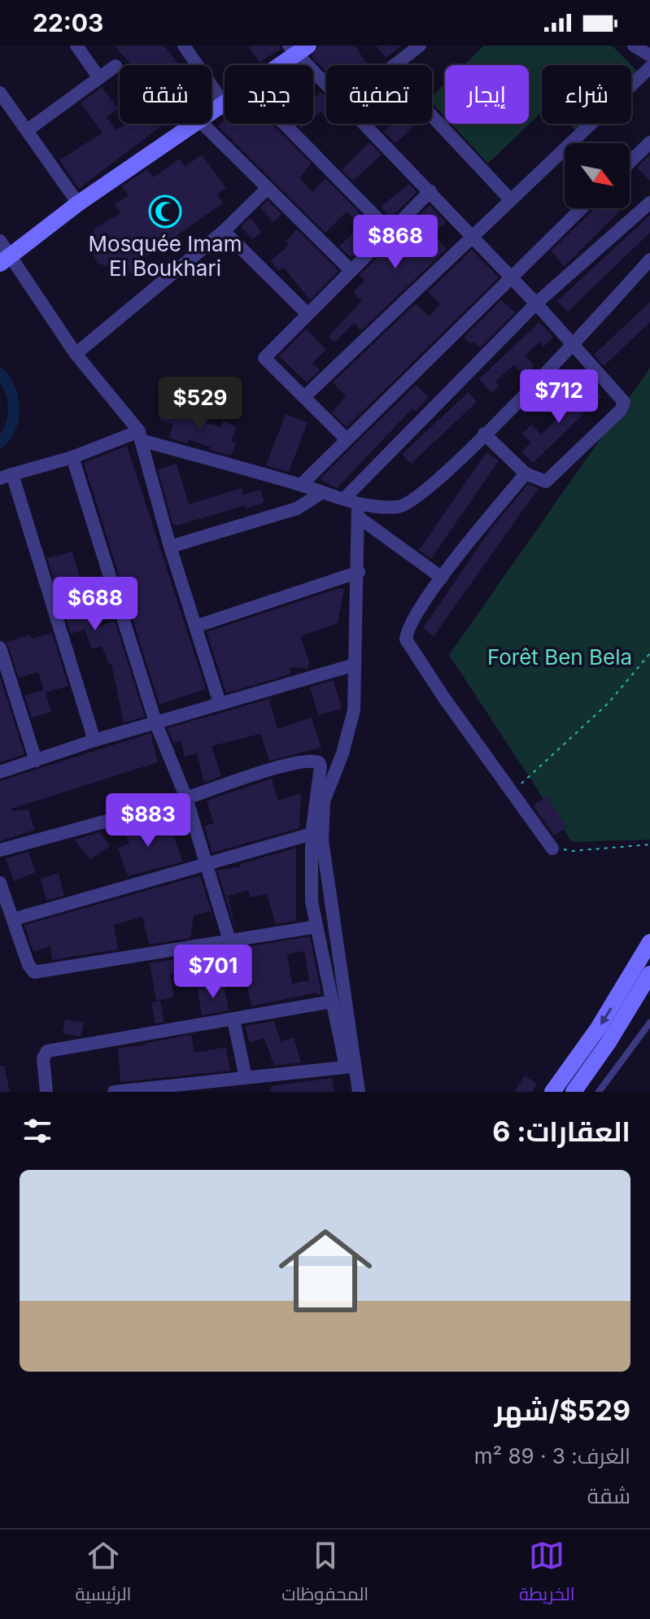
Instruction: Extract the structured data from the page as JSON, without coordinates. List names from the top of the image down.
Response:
{
  "parks": ["Forêt Ben Bela"],
  "places": {
    "mosque": ["Mosquée Imam El Boukhari"]
  },
  "north": "bottom right",
  "page": {
    "status": "22:03",
    "chip": [
      "شراء",
      "إيجار",
      "تصفية",
      "جديد",
      "شقة"
    ],
    "price": [
      "$868",
      "$712",
      "$529",
      "$688",
      "$883",
      "$701"
    ],
    "heading": "العقارات: 6",
    "list": [
      {
        "name": "$529/شهر",
        "note": "الغرف: 3 · 89 m² · شقة"
      }
    ],
    "tabs": ["الخريطة", "المحفوظات", "الرئيسية"]
  }
}
